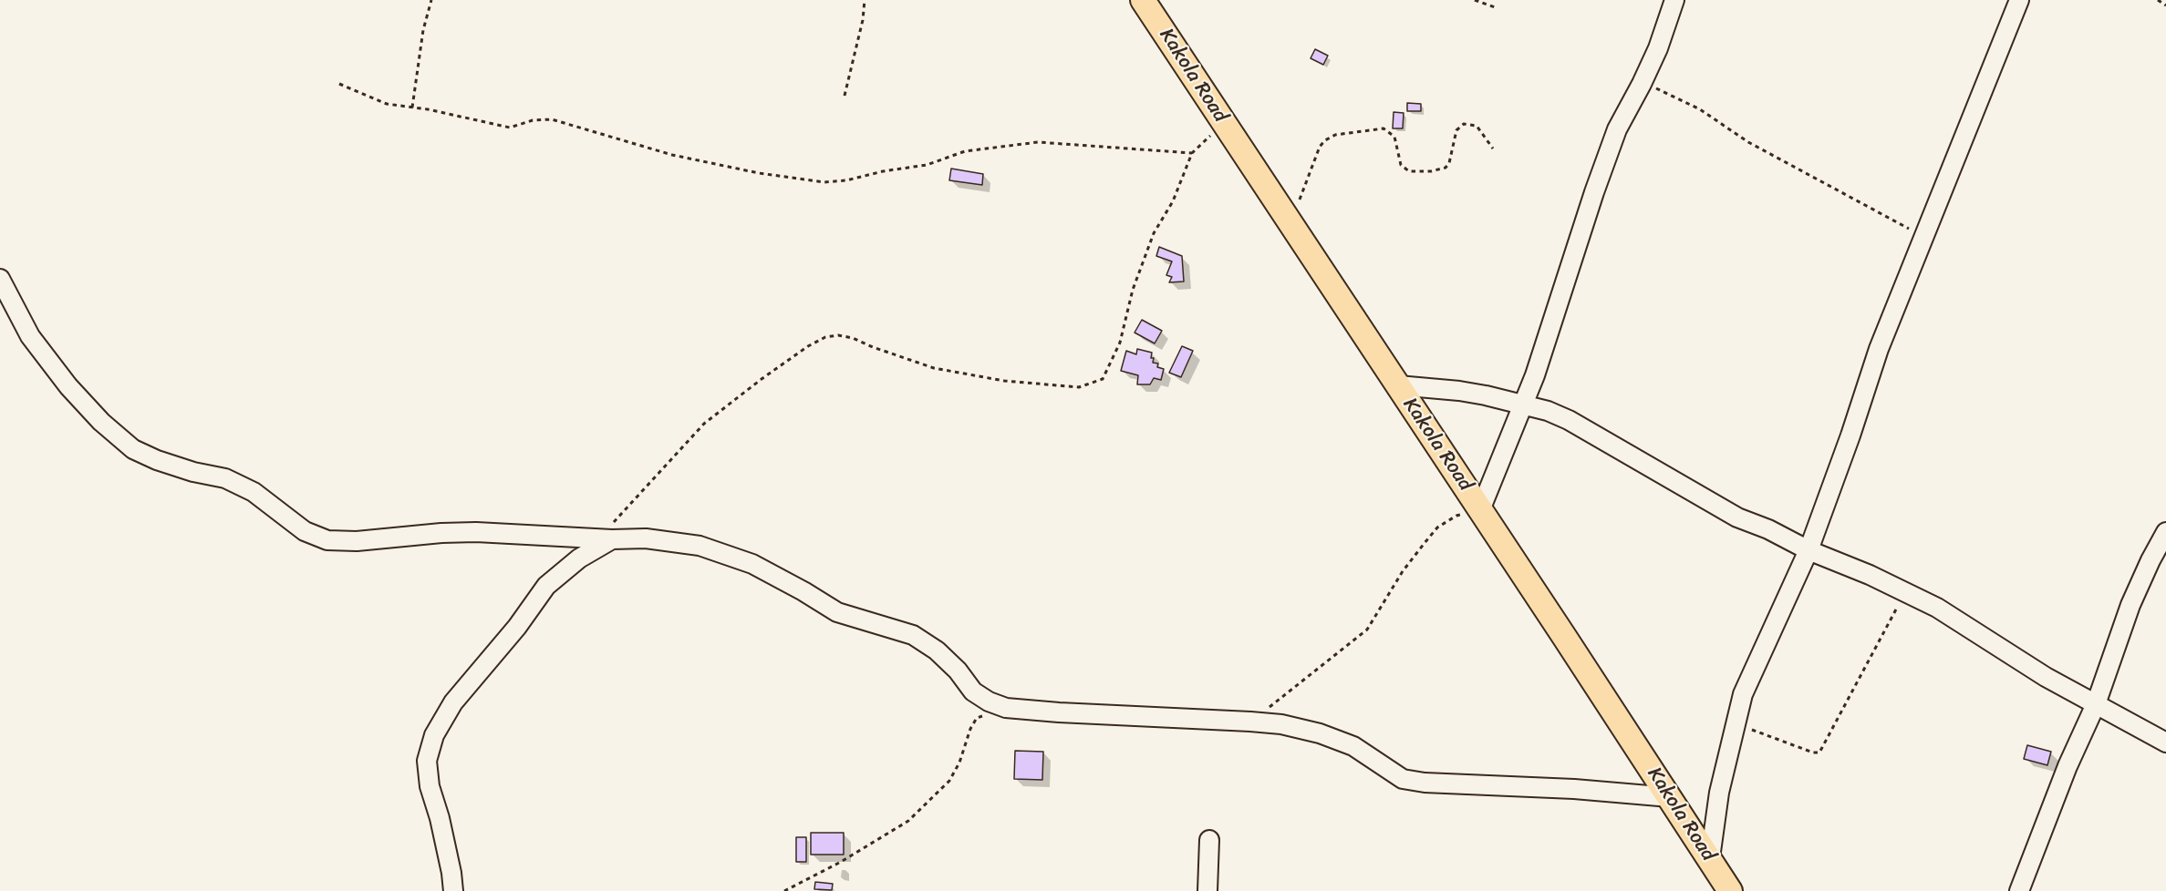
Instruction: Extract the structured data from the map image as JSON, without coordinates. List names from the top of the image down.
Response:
{
  "streets": {
    "main road": ["Kakola Road"]
  }
}
